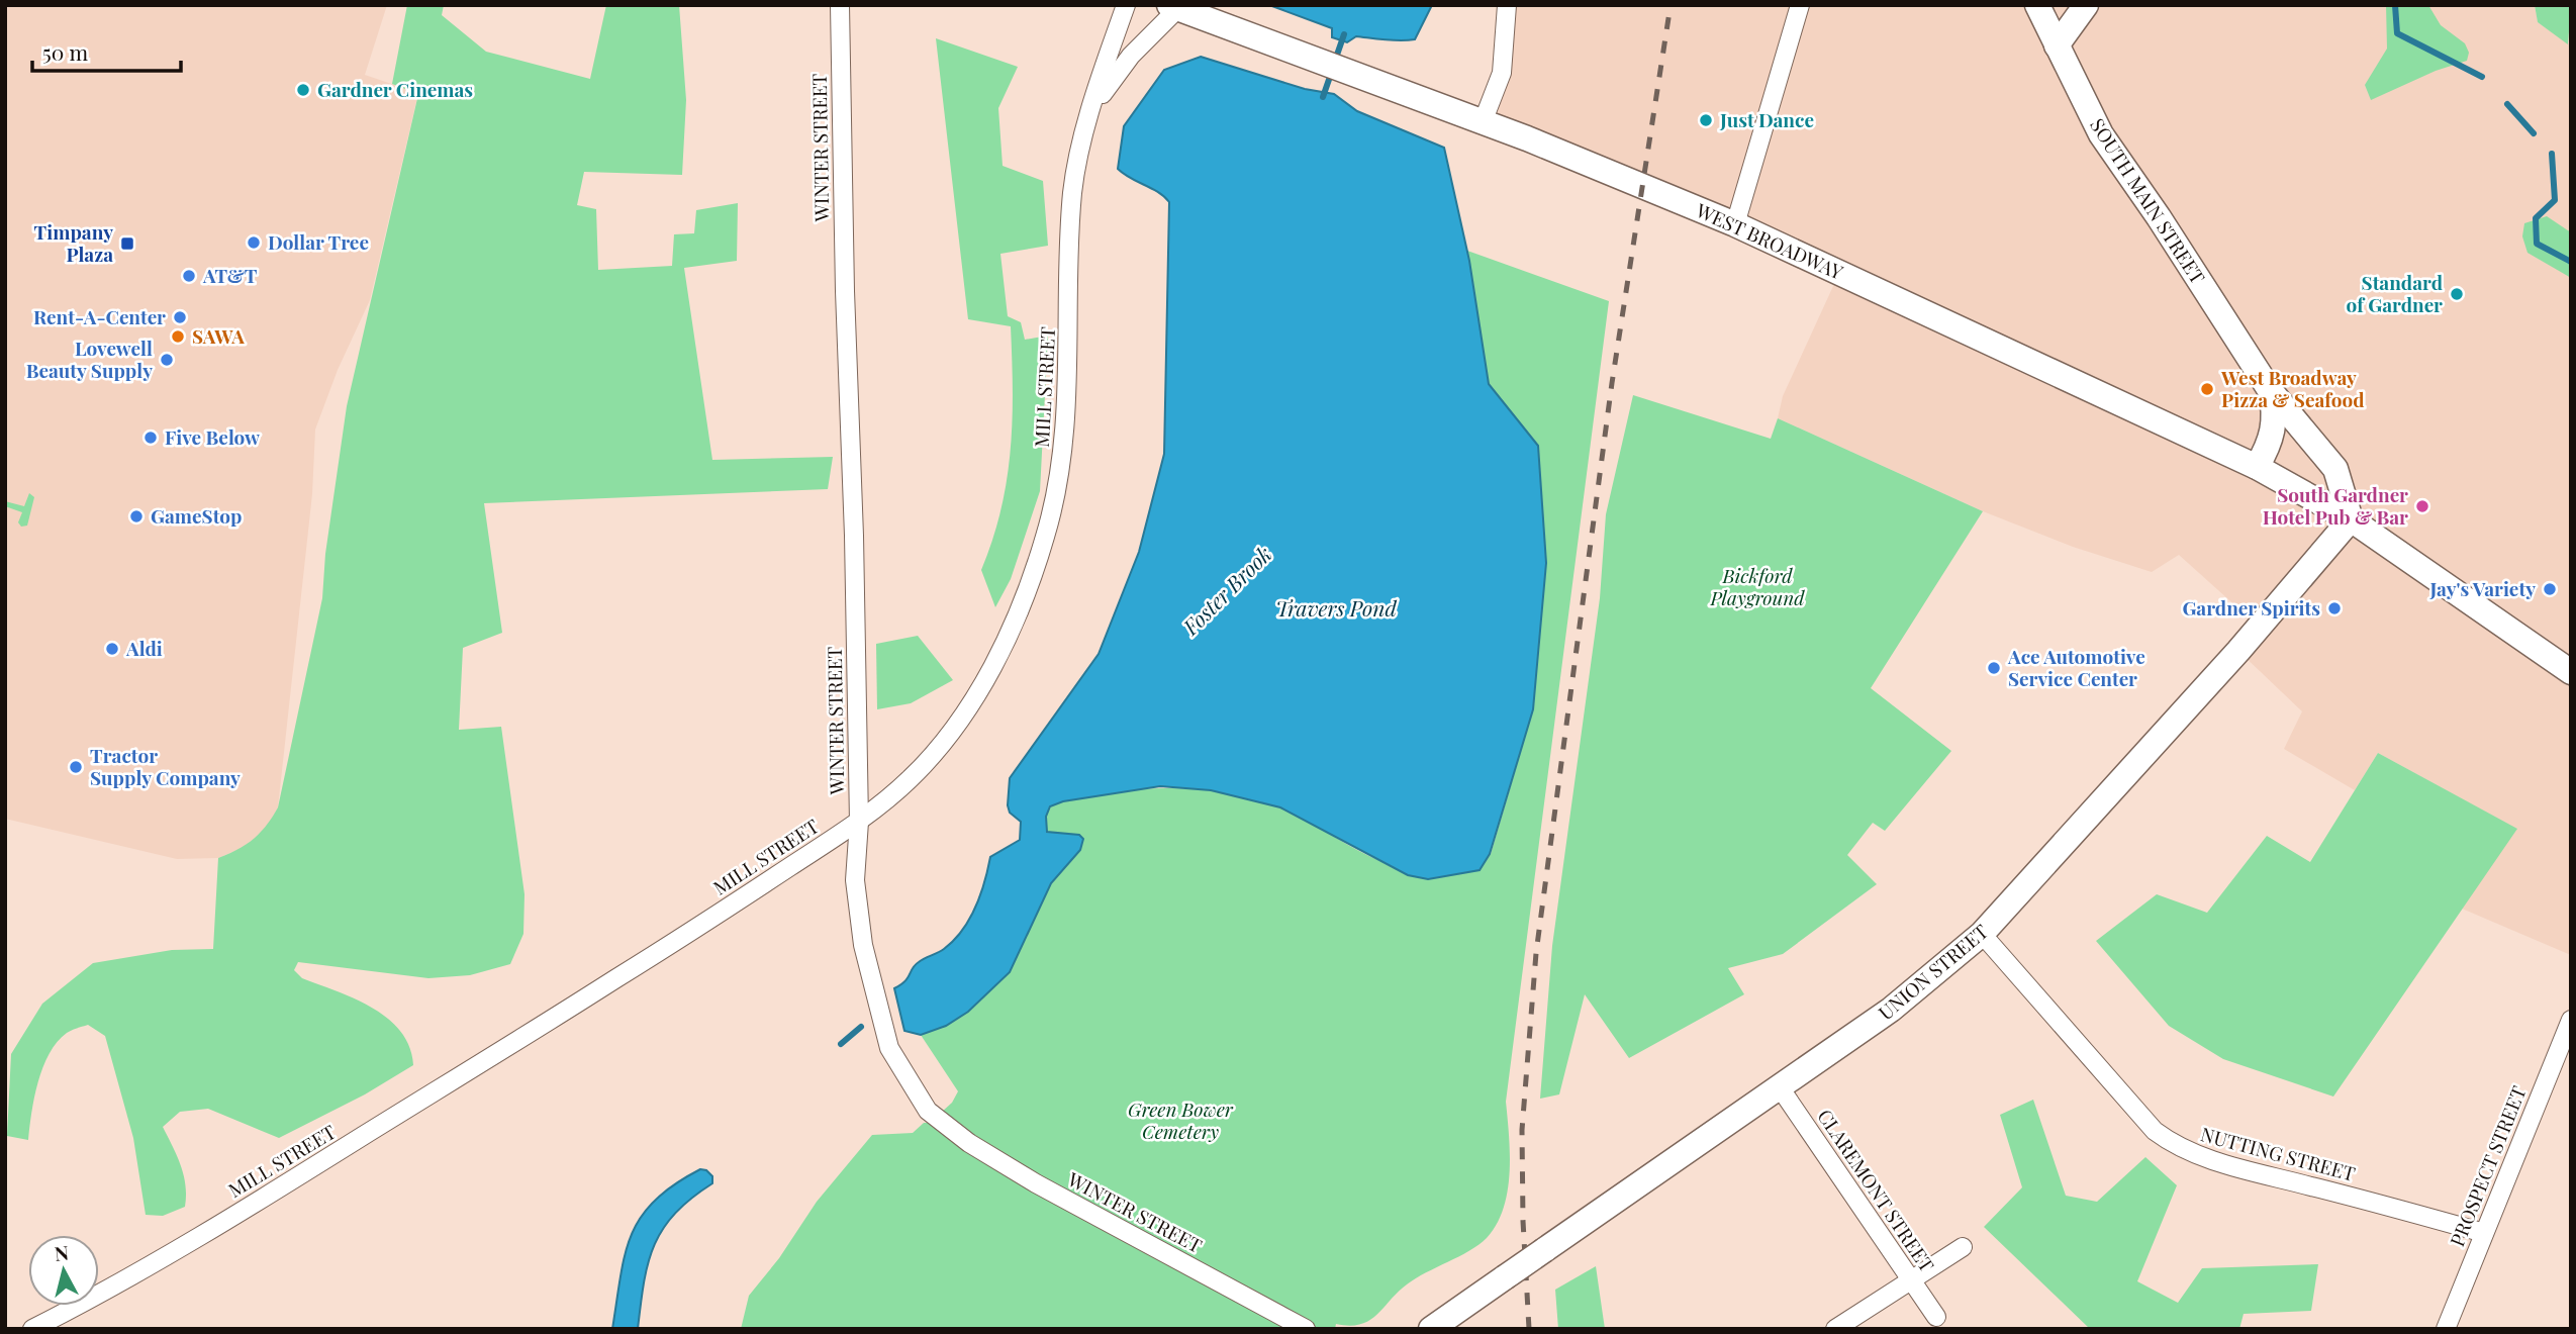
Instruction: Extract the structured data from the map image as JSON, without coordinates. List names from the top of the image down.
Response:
{
  "streets": {
    "street": [
      "WINTER STREET",
      "SOUTH MAIN STREET",
      "WEST BROADWAY",
      "MILL STREET",
      "UNION STREET",
      "NUTTING STREET",
      "PROSPECT STREET",
      "CLAREMONT STREET"
    ]
  },
  "crossings": [
    ["WINTER STREET", "MILL STREET"],
    ["SOUTH MAIN STREET", "WEST BROADWAY"],
    ["SOUTH MAIN STREET", "UNION STREET"],
    ["WEST BROADWAY", "MILL STREET"],
    ["WEST BROADWAY", "UNION STREET"],
    ["UNION STREET", "NUTTING STREET"],
    ["UNION STREET", "CLAREMONT STREET"],
    ["NUTTING STREET", "PROSPECT STREET"]
  ],
  "water": ["Foster Brook", "Travers Pond"],
  "parks": ["Bickford Playground", "Green Bower Cemetery"],
  "places": {
    "other": [
      "Gardner Cinemas",
      "Just Dance",
      "Dollar Tree",
      "AT&T",
      "Standard of Gardner",
      "Rent-A-Center",
      "SAWA",
      "Lovewell Beauty Supply",
      "West Broadway Pizza & Seafood",
      "Five Below",
      "South Gardner Hotel Pub & Bar",
      "GameStop",
      "Jay's Variety",
      "Gardner Spirits",
      "Aldi",
      "Ace Automotive Service Center",
      "Tractor Supply Company"
    ],
    "transit": ["Timpany Plaza"]
  },
  "scale_bar": "50 m",
  "north": "top"
}
